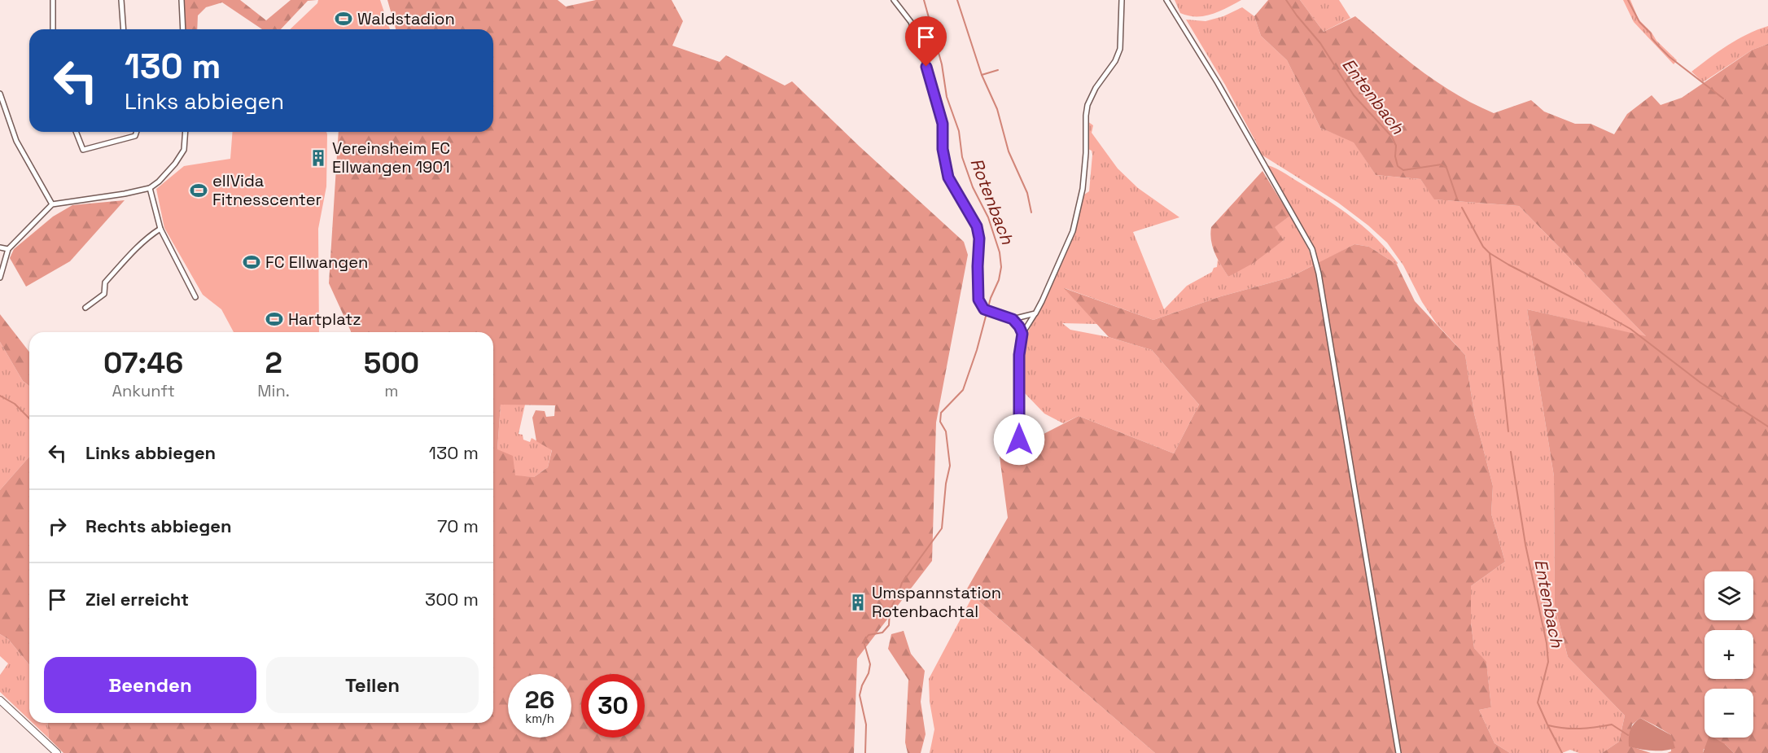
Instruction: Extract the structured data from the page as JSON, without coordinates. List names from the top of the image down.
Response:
{
  "water": ["Entenbach", "Rotenbach"],
  "places": {
    "sports": [
      "Waldstadion",
      "ellVida Fitnesscenter",
      "FC Ellwangen",
      "Hartplatz"
    ],
    "building": ["Vereinsheim FC Ellwangen 1901", "Umspannstation Rotenbachtal"]
  },
  "page": {
    "turn": ["130 m", "Links abbiegen"],
    "eta": [
      "07:46",
      "Ankunft",
      "2",
      "Min.",
      "500",
      "m"
    ],
    "list": [
      {
        "name": "Links abbiegen",
        "value": "130 m"
      },
      {
        "name": "Rechts abbiegen",
        "value": "70 m"
      },
      {
        "name": "Ziel erreicht",
        "value": "300 m"
      }
    ],
    "map_buttons": ["+", "−"],
    "buttons": ["Beenden", "Teilen"],
    "speed": "26 km/h",
    "limit": "30"
  }
}
